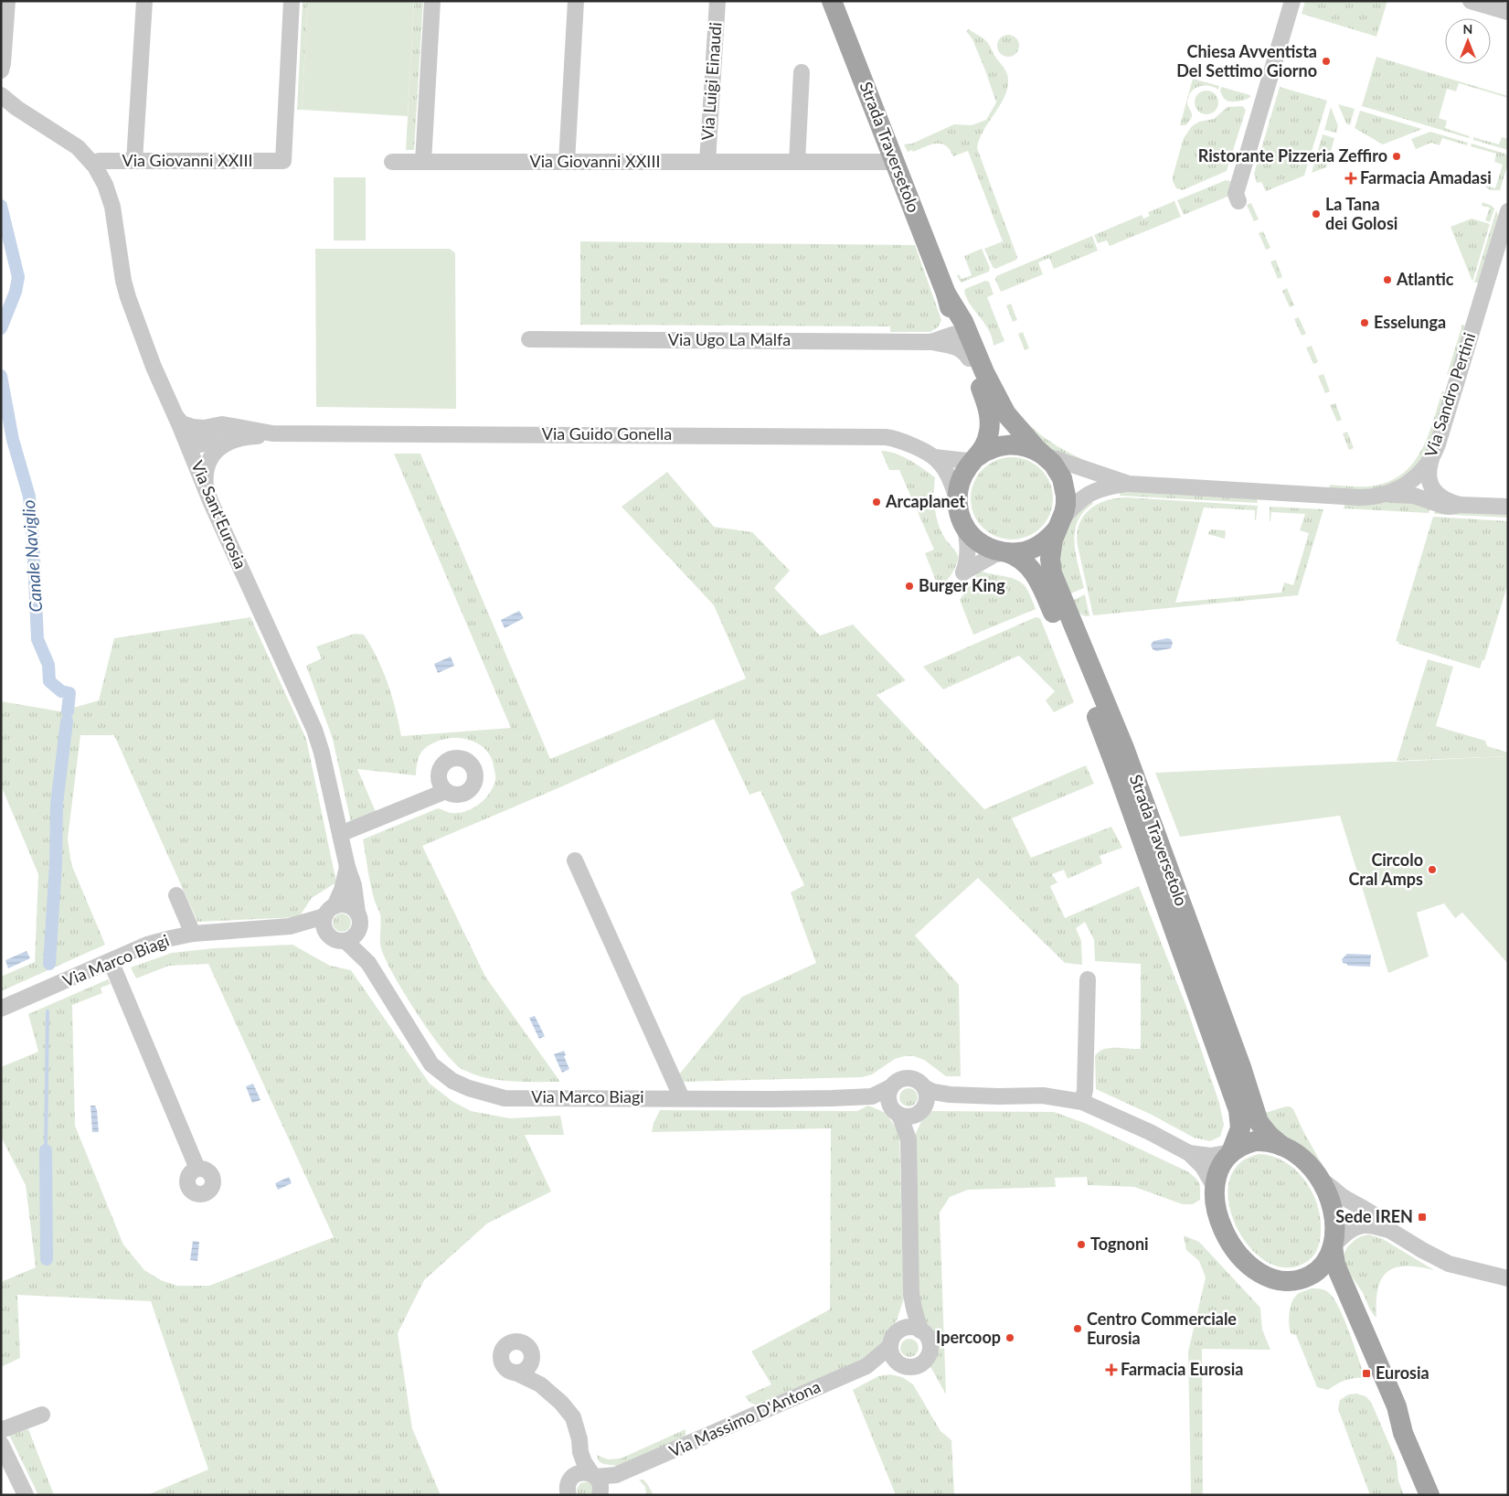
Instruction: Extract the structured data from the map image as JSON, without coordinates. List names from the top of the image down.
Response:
{
  "streets": {
    "main road": ["Strada Traversetolo"],
    "street": [
      "Via Luigi Einaudi",
      "Via Giovanni XXIII",
      "Via Ugo La Malfa",
      "Via Sandro Pertini",
      "Via Guido Gonella",
      "Via Sant'Eurosia",
      "Via Marco Biagi",
      "Via Massimo D'Antona"
    ]
  },
  "crossings": [
    ["Via Luigi Einaudi", "Via Giovanni XXIII"],
    ["Strada Traversetolo", "Via Giovanni XXIII"],
    ["Strada Traversetolo", "Via Ugo La Malfa"],
    ["Strada Traversetolo", "Via Sandro Pertini"],
    ["Strada Traversetolo", "Via Guido Gonella"],
    ["Via Giovanni XXIII", "Via Sant'Eurosia"],
    ["Via Sandro Pertini", "Via Guido Gonella"],
    ["Via Guido Gonella", "Via Sant'Eurosia"],
    ["Via Sant'Eurosia", "Via Marco Biagi"]
  ],
  "water": ["Canale Naviglio"],
  "places": {
    "other": [
      "Chiesa Avventista Del Settimo Giorno",
      "Ristorante Pizzeria Zeffiro",
      "La Tana dei Golosi",
      "Atlantic",
      "Esselunga",
      "Arcaplanet",
      "Burger King",
      "Circolo Cral Amps",
      "Tognoni",
      "Centro Commerciale Eurosia",
      "Ipercoop"
    ],
    "health": ["Farmacia Amadasi", "Farmacia Eurosia"],
    "transit": ["Sede IREN", "Eurosia"]
  },
  "north": "top"
}
